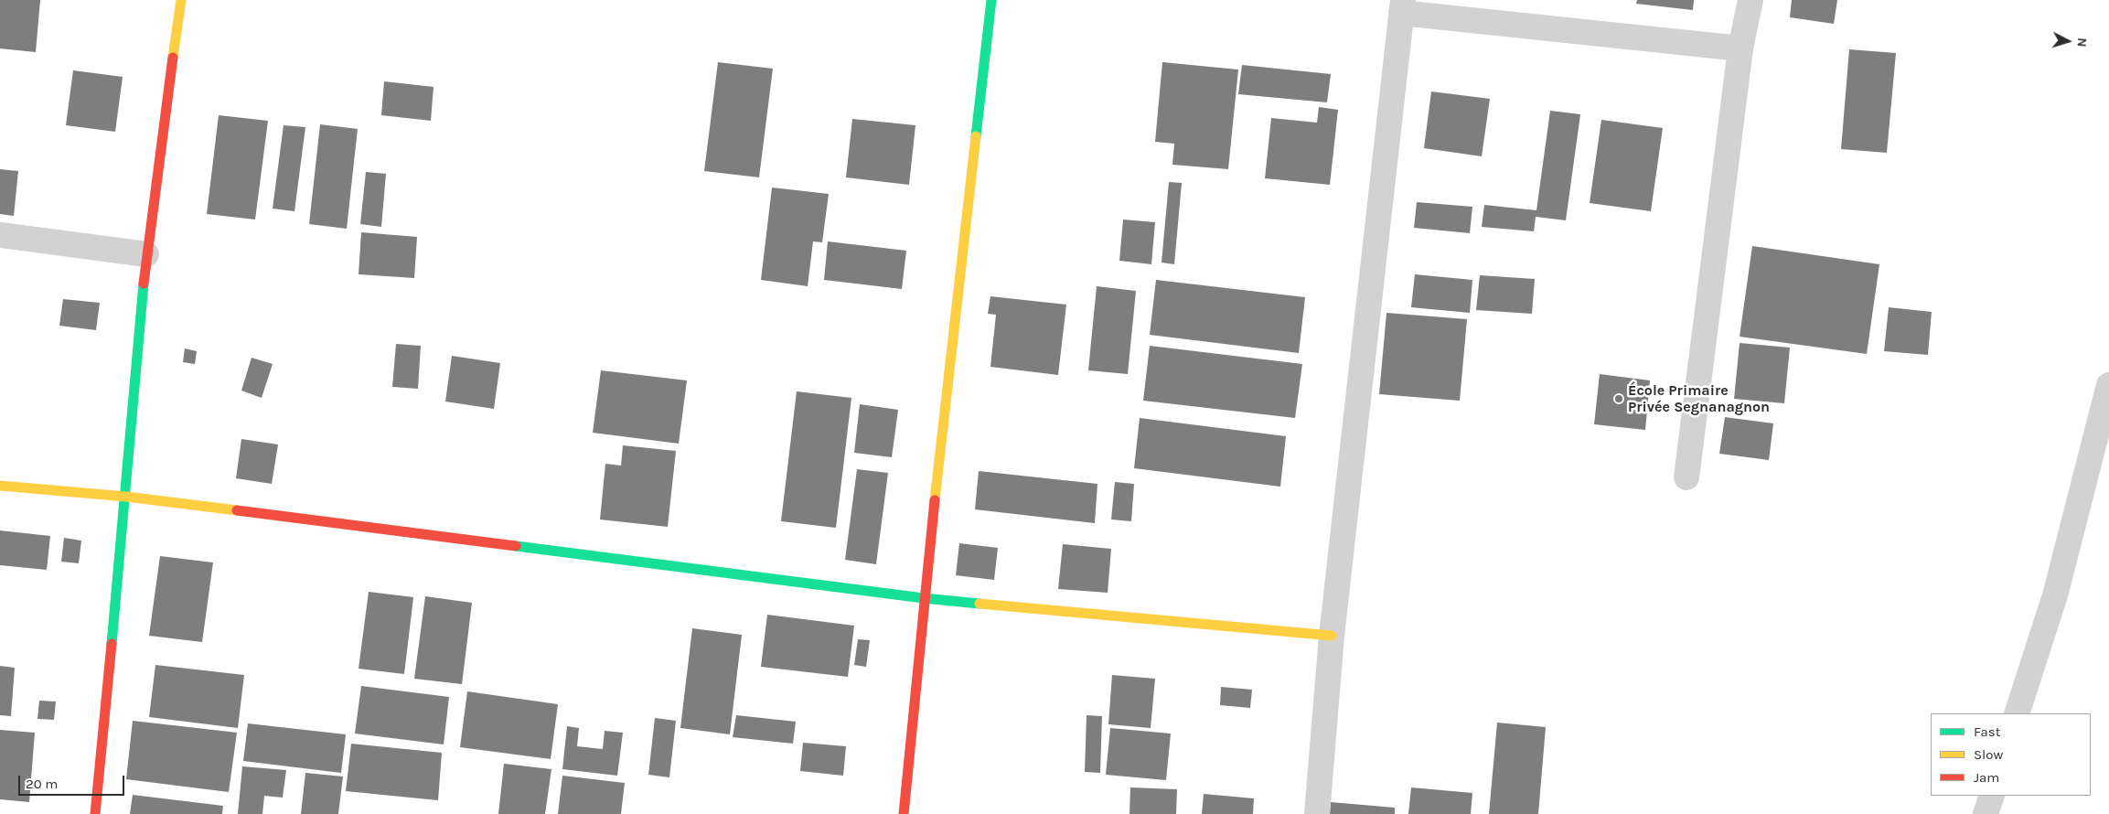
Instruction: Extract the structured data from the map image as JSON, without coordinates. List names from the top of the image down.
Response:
{
  "places": ["École Primaire Privée Segnanagnon"],
  "legend": ["Fast", "Slow", "Jam"],
  "scale_bar": "20 m",
  "north": "right"
}
